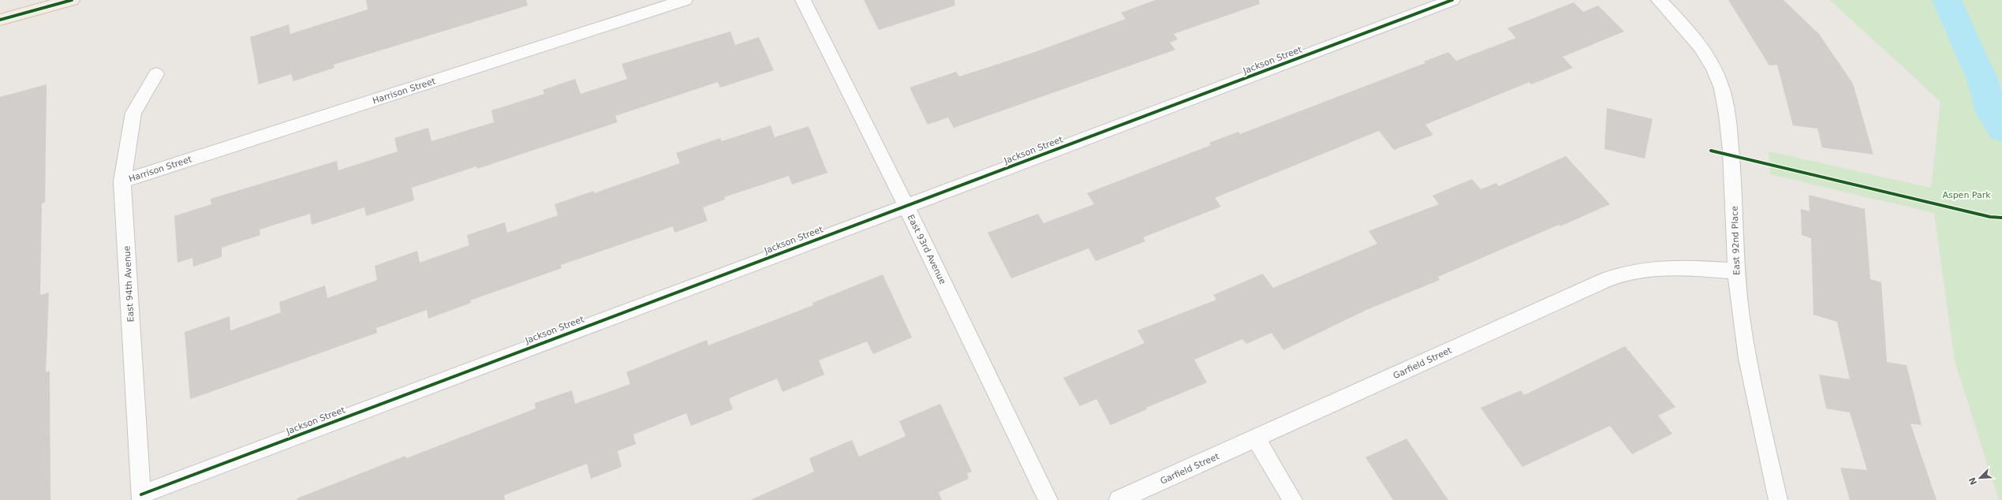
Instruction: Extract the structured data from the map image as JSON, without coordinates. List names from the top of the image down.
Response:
{
  "streets": {
    "street": [
      "Jackson Street",
      "Harrison Street",
      "East 92nd Place",
      "East 93rd Avenue",
      "East 94th Avenue",
      "Garfield Street"
    ]
  },
  "crossings": [
    ["Jackson Street", "East 93rd Avenue"],
    ["Jackson Street", "East 94th Avenue"],
    ["Harrison Street", "East 94th Avenue"],
    ["East 92nd Place", "Garfield Street"]
  ],
  "parks": ["Aspen Park"],
  "north": "bottom left"
}
